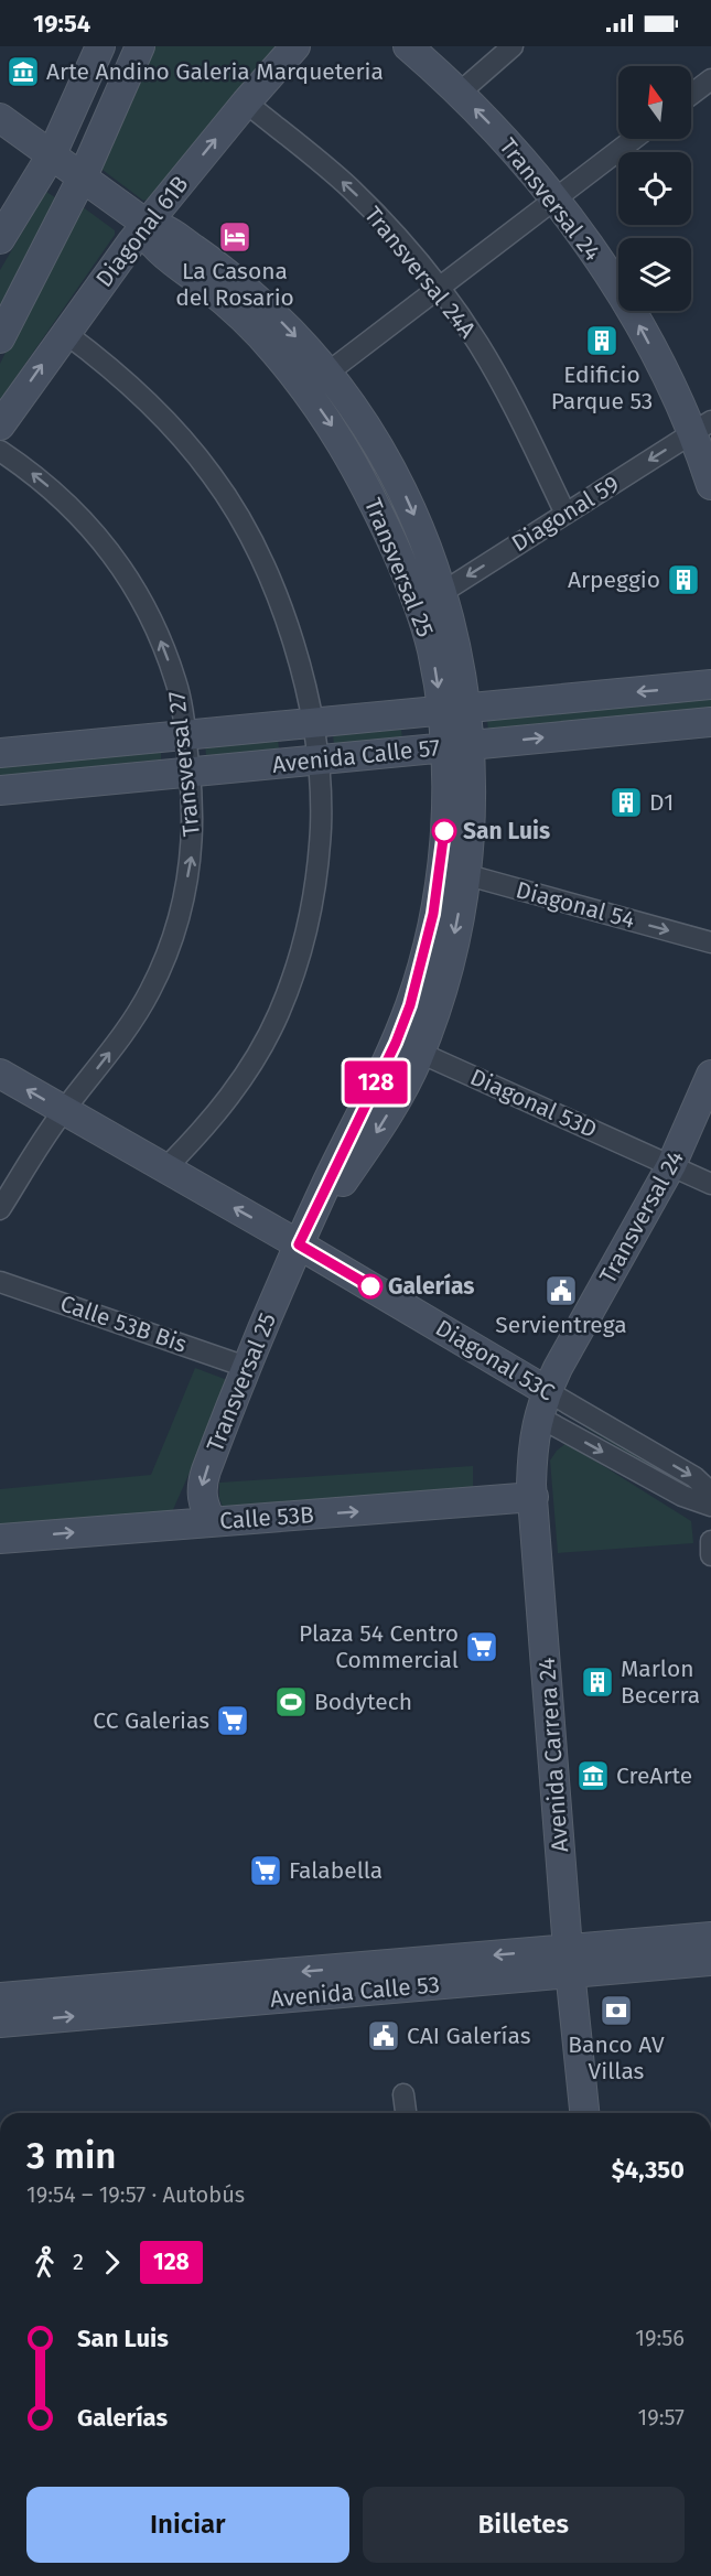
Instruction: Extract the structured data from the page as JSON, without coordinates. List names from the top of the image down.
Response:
{
  "streets": {
    "main road": [
      "Transversal 24",
      "Diagonal 61B",
      "Transversal 25",
      "Avenida Calle 57",
      "Diagonal 53C",
      "Calle 53B",
      "Avenida Carrera 24",
      "Avenida Calle 53"
    ],
    "street": [
      "Transversal 24A",
      "Diagonal 59",
      "Transversal 27",
      "Diagonal 54",
      "Diagonal 53D",
      "Calle 53B Bis"
    ]
  },
  "crossings": [
    ["Transversal 24", "Diagonal 59"],
    ["Transversal 24", "Diagonal 53D"],
    ["Transversal 24", "Diagonal 53C"],
    ["Transversal 24", "Avenida Carrera 24"],
    ["Diagonal 61B", "Transversal 24A"],
    ["Diagonal 61B", "Transversal 25"],
    ["Transversal 24A", "Diagonal 59"],
    ["Diagonal 59", "Transversal 25"],
    ["Transversal 25", "Avenida Calle 57"],
    ["Transversal 25", "Diagonal 54"],
    ["Transversal 25", "Diagonal 53D"],
    ["Transversal 25", "Calle 53B Bis"],
    ["Transversal 25", "Diagonal 53C"],
    ["Transversal 25", "Calle 53B"],
    ["Avenida Calle 57", "Transversal 27"],
    ["Transversal 27", "Diagonal 53C"],
    ["Diagonal 53C", "Avenida Carrera 24"],
    ["Calle 53B", "Avenida Carrera 24"],
    ["Avenida Carrera 24", "Avenida Calle 53"]
  ],
  "one_way": [
    "Transversal 24",
    "Transversal 24A",
    "Diagonal 59",
    "Transversal 25",
    "Transversal 27",
    "Diagonal 54",
    "Calle 53B"
  ],
  "places": {
    "museum": ["Arte Andino Galeria Marqueteria", "CreArte"],
    "hotel": ["La Casona del Rosario"],
    "building": [
      "Edificio Parque 53",
      "Arpeggio",
      "D1",
      "Marlon Becerra"
    ],
    "other": ["San Luis", "Galerías"],
    "public building": ["Servientrega", "CAI Galerías"],
    "supermarket": ["Plaza 54 Centro Commercial", "CC Galerias", "Falabella"],
    "sports": ["Bodytech"],
    "bank": ["Banco AV Villas"]
  },
  "lines": ["bus line 128"],
  "north": "top",
  "page": {
    "status": "19:54",
    "on_map": "128",
    "heading": ["3 min", "19:54 – 19:57 · Autobús", "$4,350"],
    "legs": ["2", "128"],
    "list": [
      {
        "name": "San Luis",
        "value": "19:56"
      },
      {
        "name": "Galerías",
        "value": "19:57"
      }
    ],
    "buttons": ["Iniciar", "Billetes"]
  }
}
